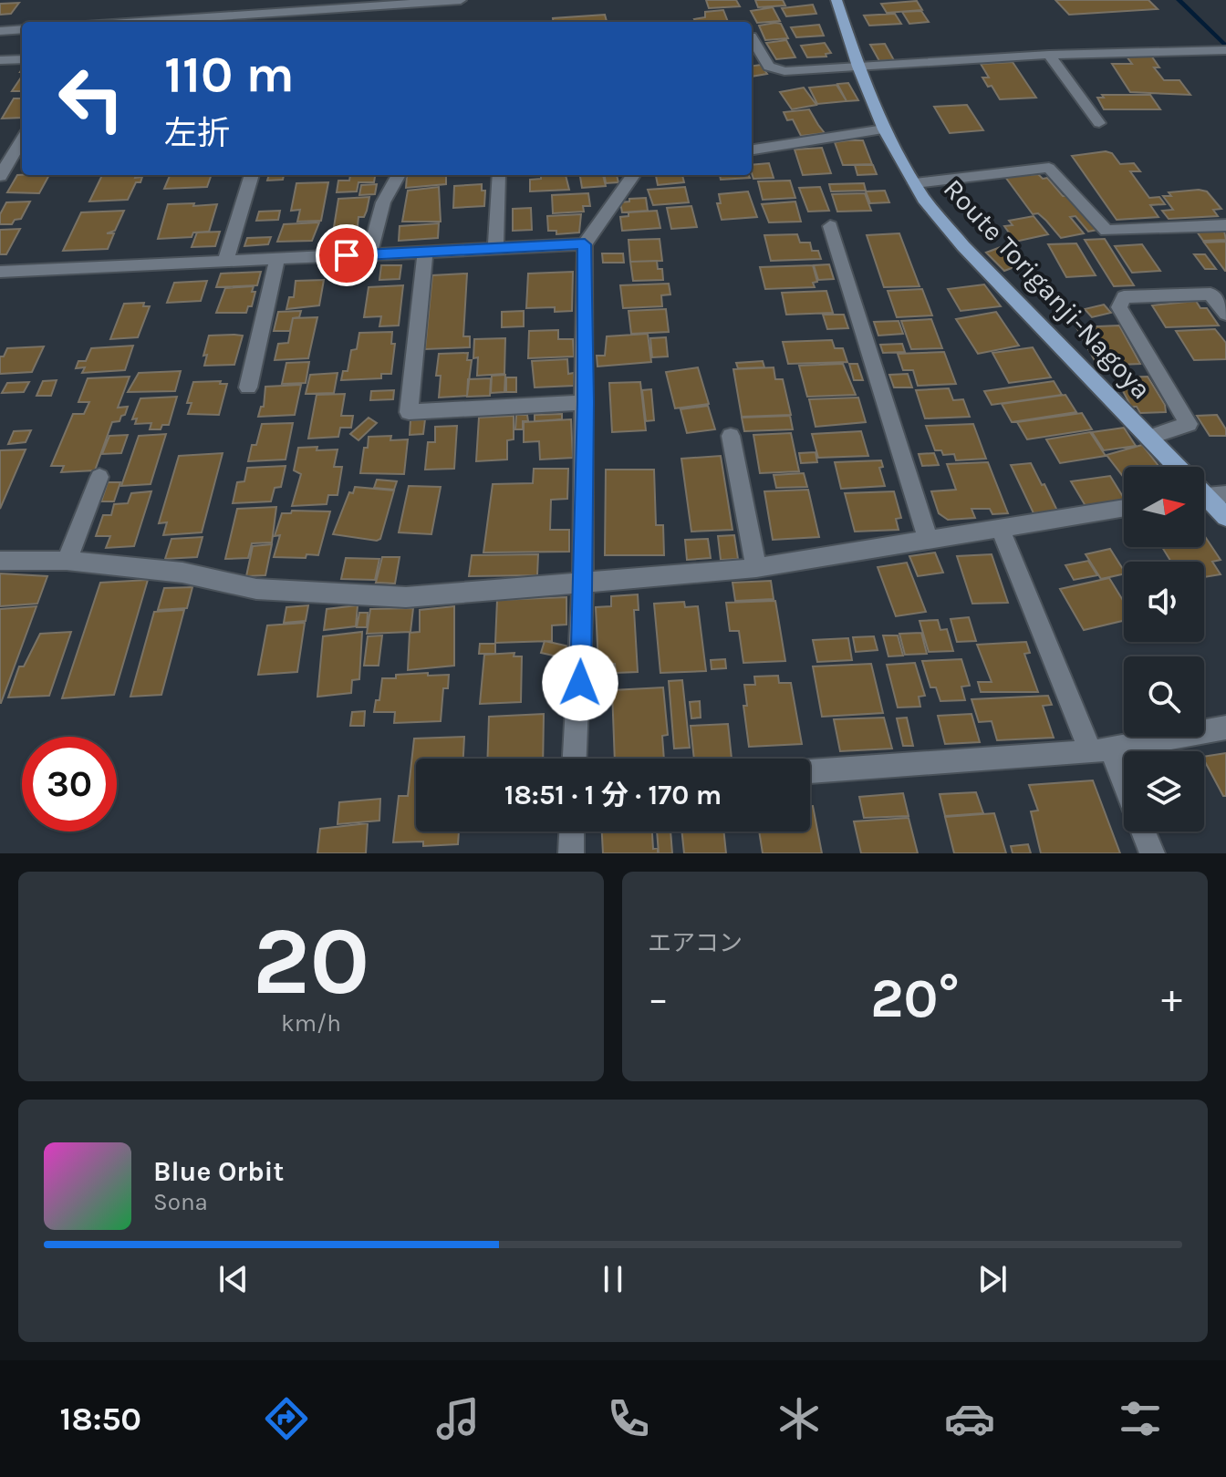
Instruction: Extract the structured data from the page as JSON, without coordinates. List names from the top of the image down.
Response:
{
  "streets": {
    "main road": ["Route Toriganji-Nagoya"]
  },
  "north": "right",
  "page": {
    "turn": ["110 m", "左折"],
    "limit": "30",
    "trip": "18:51 · 1 分 · 170 m",
    "tile": [
      ["20", "km/h"],
      "エアコン"
    ],
    "heat": ["−", "20°", "+"],
    "song": ["Blue Orbit", "Sona"],
    "tabs": "18:50"
  }
}
